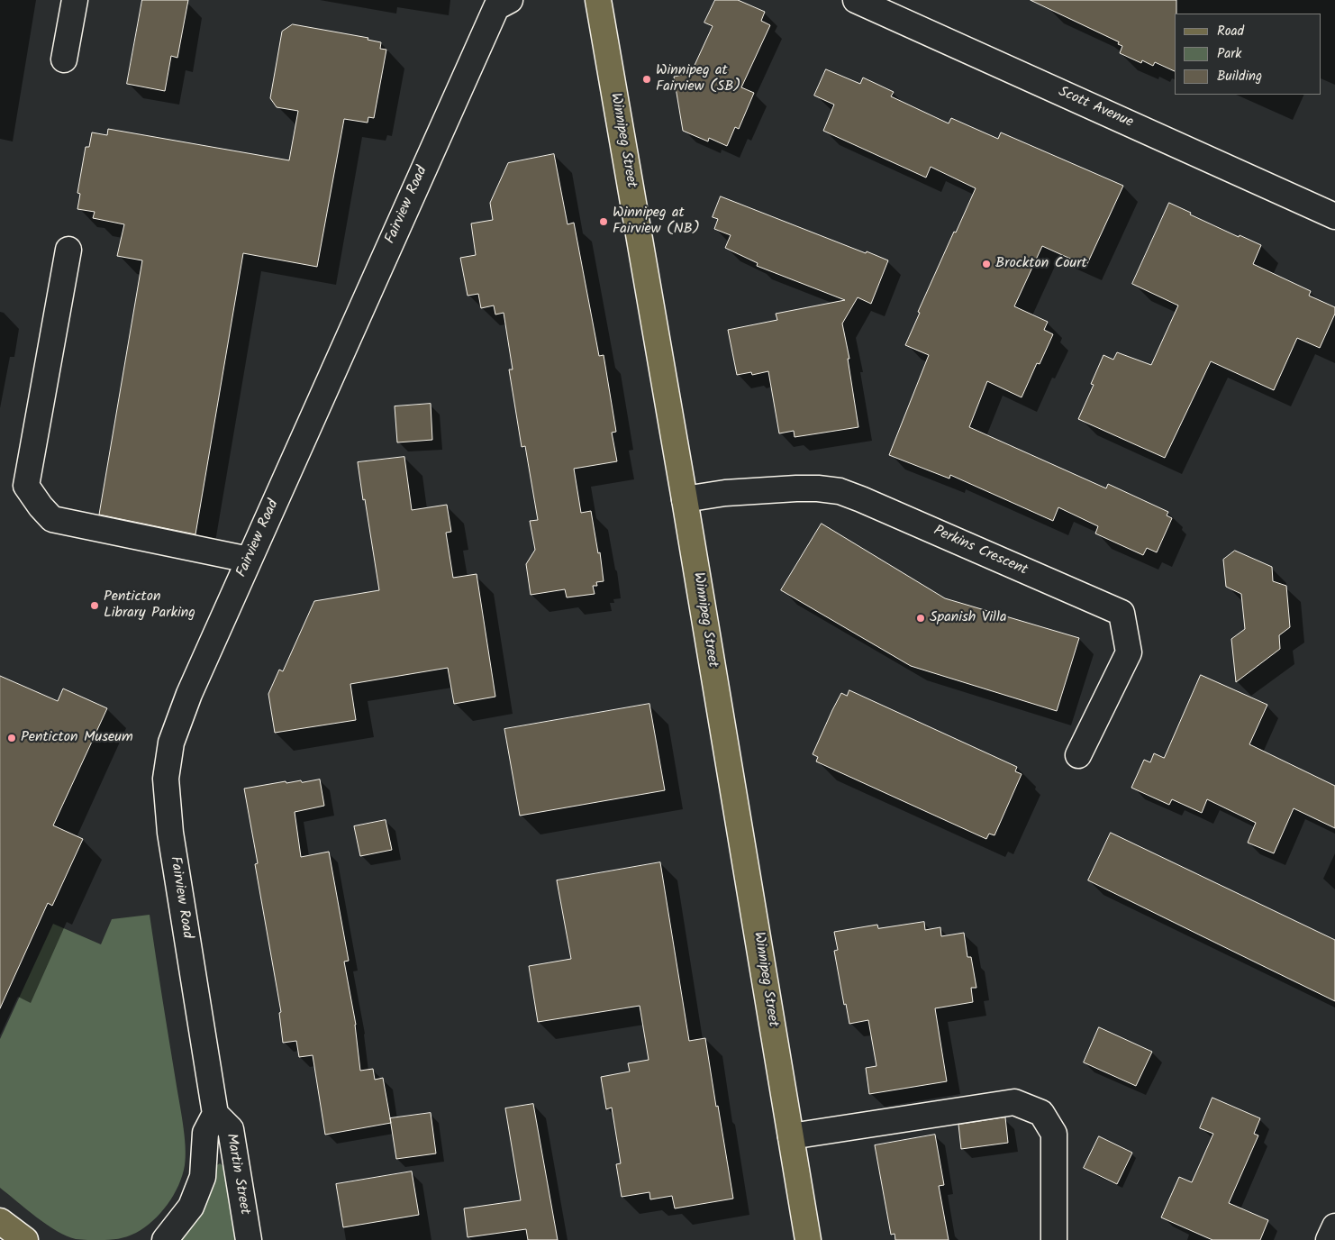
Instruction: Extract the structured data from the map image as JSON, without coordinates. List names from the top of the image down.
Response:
{
  "streets": {
    "main road": ["Winnipeg Street"],
    "street": [
      "Scott Avenue",
      "Fairview Road",
      "Perkins Crescent",
      "Martin Street"
    ]
  },
  "crossings": [
    ["Winnipeg Street", "Perkins Crescent"],
    ["Fairview Road", "Martin Street"]
  ],
  "places": [
    "Winnipeg at Fairview (SB)",
    "Winnipeg at Fairview (NB)",
    "Brockton Court",
    "Penticton Library Parking",
    "Spanish Villa",
    "Penticton Museum"
  ],
  "legend": ["Road", "Park", "Building"]
}
